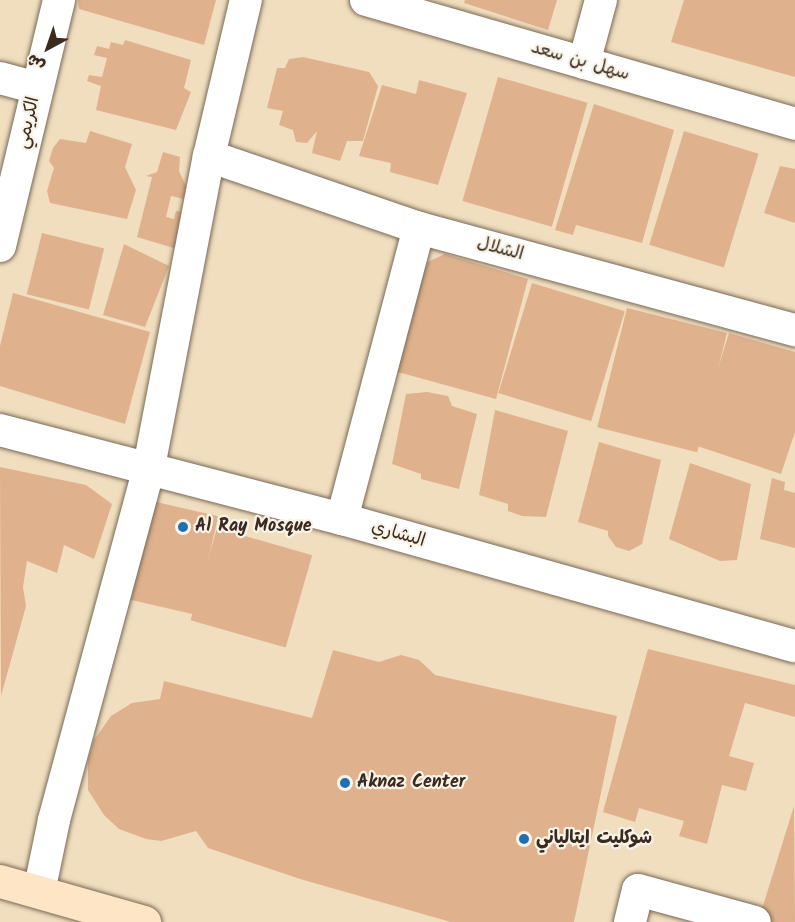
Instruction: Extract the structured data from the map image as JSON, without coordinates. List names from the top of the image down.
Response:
{
  "streets": {
    "street": [
      "سهل بن سعد",
      "الكريمي",
      "الشلال",
      "البشاري"
    ]
  },
  "places": ["Al Ray Mosque", "Aknaz Center", "شوكليت ايتالياني"],
  "north": "bottom left"
}
